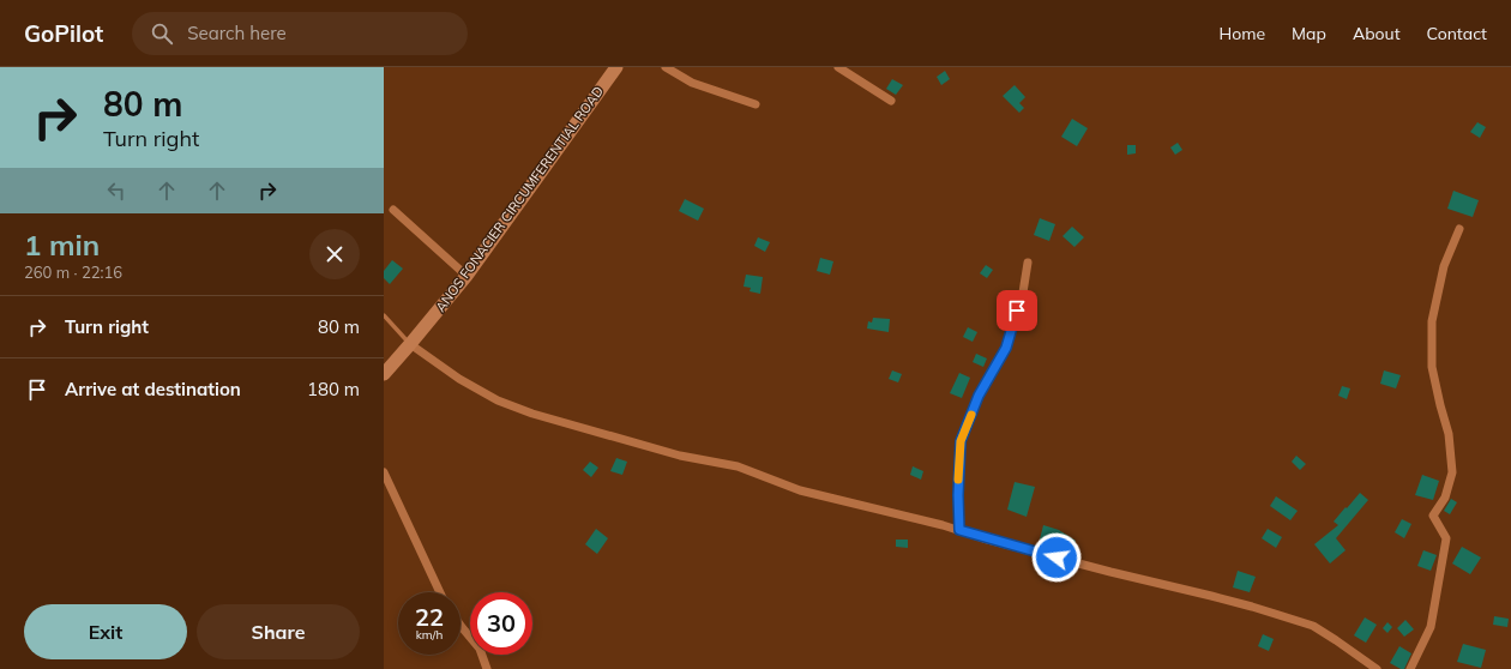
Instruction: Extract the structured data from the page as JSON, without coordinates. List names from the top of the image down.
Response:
{
  "streets": {
    "main road": ["ANOS FONACIER CIRCUMFERENTIAL ROAD"]
  },
  "page": {
    "header": "GoPilot",
    "search": "Search here",
    "nav": [
      "Home",
      "Map",
      "About",
      "Contact"
    ],
    "turn": ["80 m", "Turn right"],
    "heading": ["1 min", "260 m · 22:16"],
    "list": [
      {
        "name": "Turn right",
        "value": "80 m"
      },
      {
        "name": "Arrive at destination",
        "value": "180 m"
      }
    ],
    "speed": "22 km/h",
    "limit": "30",
    "buttons": ["Exit", "Share"]
  }
}
